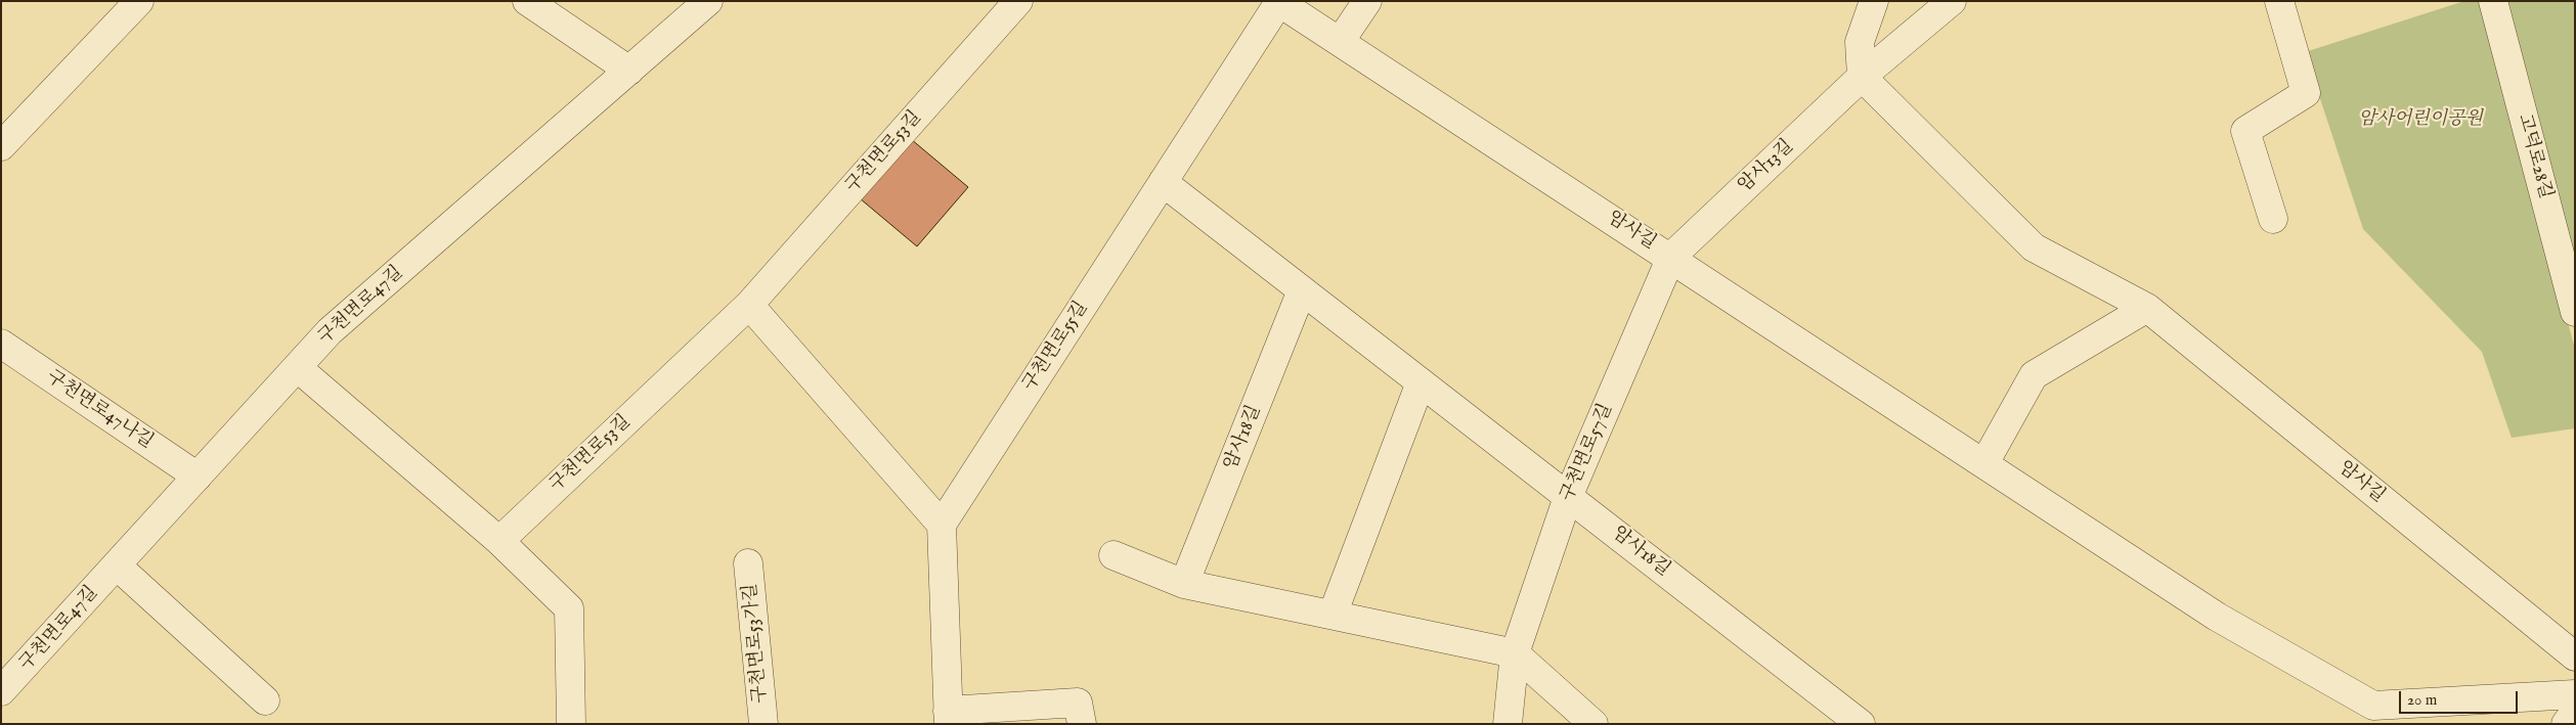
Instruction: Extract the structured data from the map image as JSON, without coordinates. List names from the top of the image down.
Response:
{
  "streets": {
    "street": [
      "구천면로53길",
      "고덕로28길",
      "암사13길",
      "암사길",
      "구천면로47길",
      "구천면로55길",
      "구천면로47나길",
      "암사18길",
      "구천면로57길",
      "구천면로53가길"
    ]
  },
  "crossings": [
    ["암사13길", "암사길"],
    ["암사13길", "구천면로57길"],
    ["암사길", "구천면로55길"],
    ["암사길", "구천면로57길"],
    ["구천면로47길", "구천면로47나길"],
    ["구천면로55길", "암사18길"],
    ["암사18길", "구천면로57길"]
  ],
  "parks": ["암사어린이공원"],
  "scale_bar": "20 m"
}
